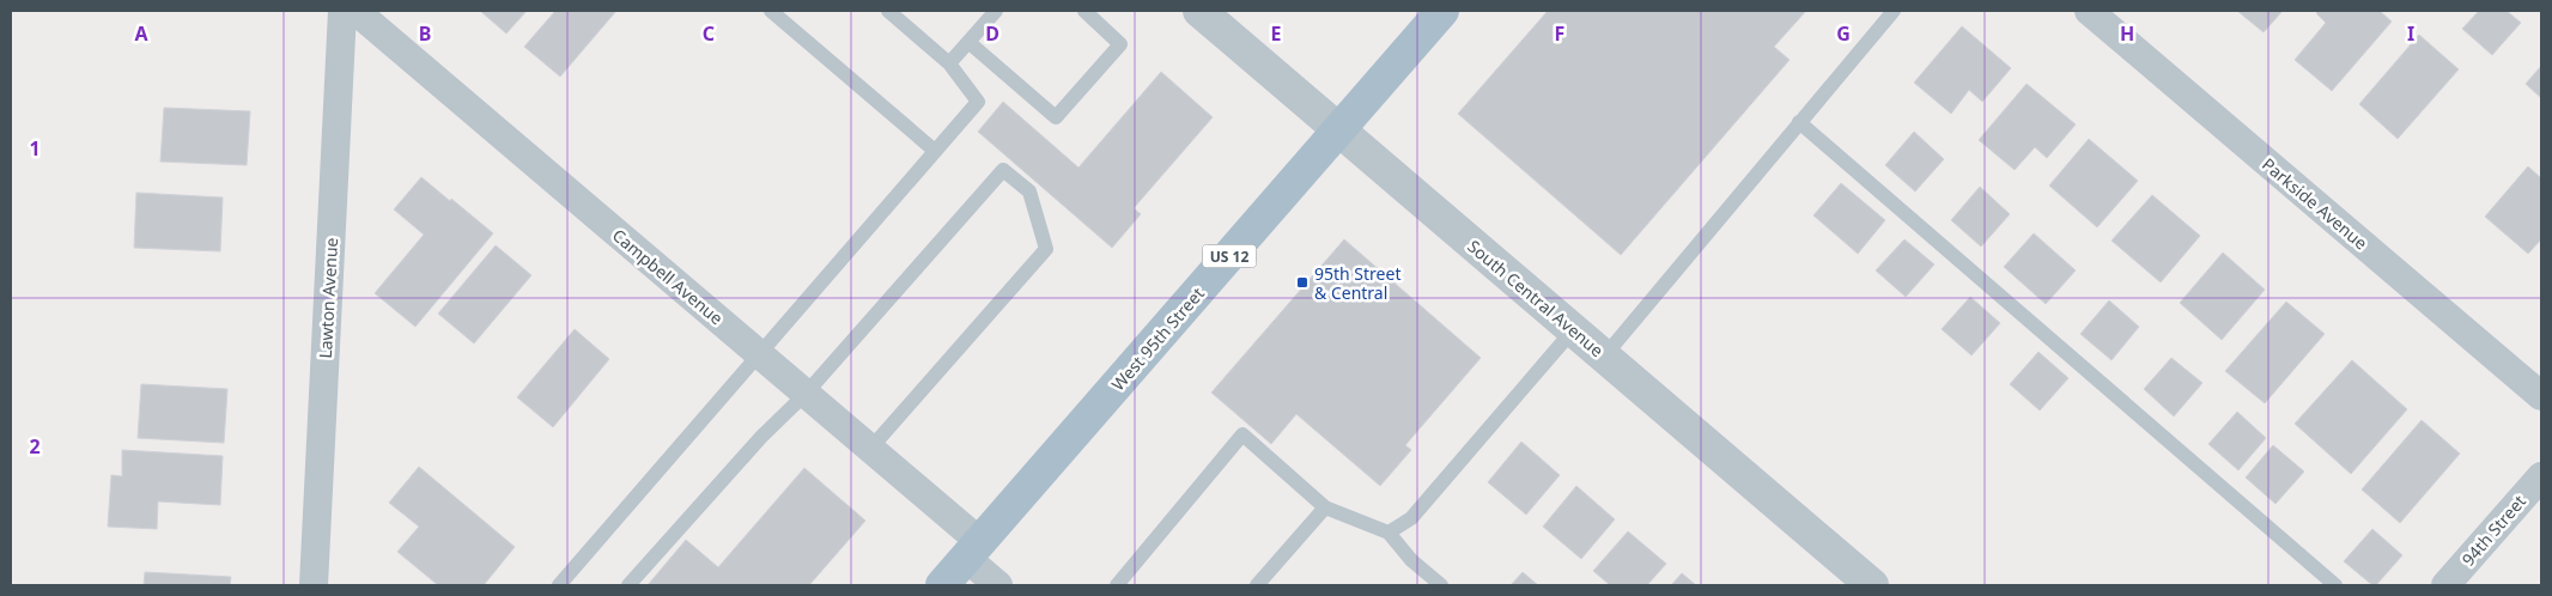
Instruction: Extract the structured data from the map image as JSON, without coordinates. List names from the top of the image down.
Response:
{
  "streets": {
    "main road": ["US 12", "West 95th Street"],
    "street": [
      "Parkside Avenue",
      "Campbell Avenue",
      "Lawton Avenue",
      "South Central Avenue",
      "94th Street"
    ]
  },
  "crossings": [
    ["Campbell Avenue", "West 95th Street"],
    ["South Central Avenue", "West 95th Street"]
  ],
  "places": {
    "transit": ["95th Street & Central"]
  },
  "grid": {
    "columns": [
      "A",
      "B",
      "C",
      "D",
      "E",
      "F",
      "G",
      "H",
      "I"
    ],
    "rows": ["1", "2"]
  }
}
